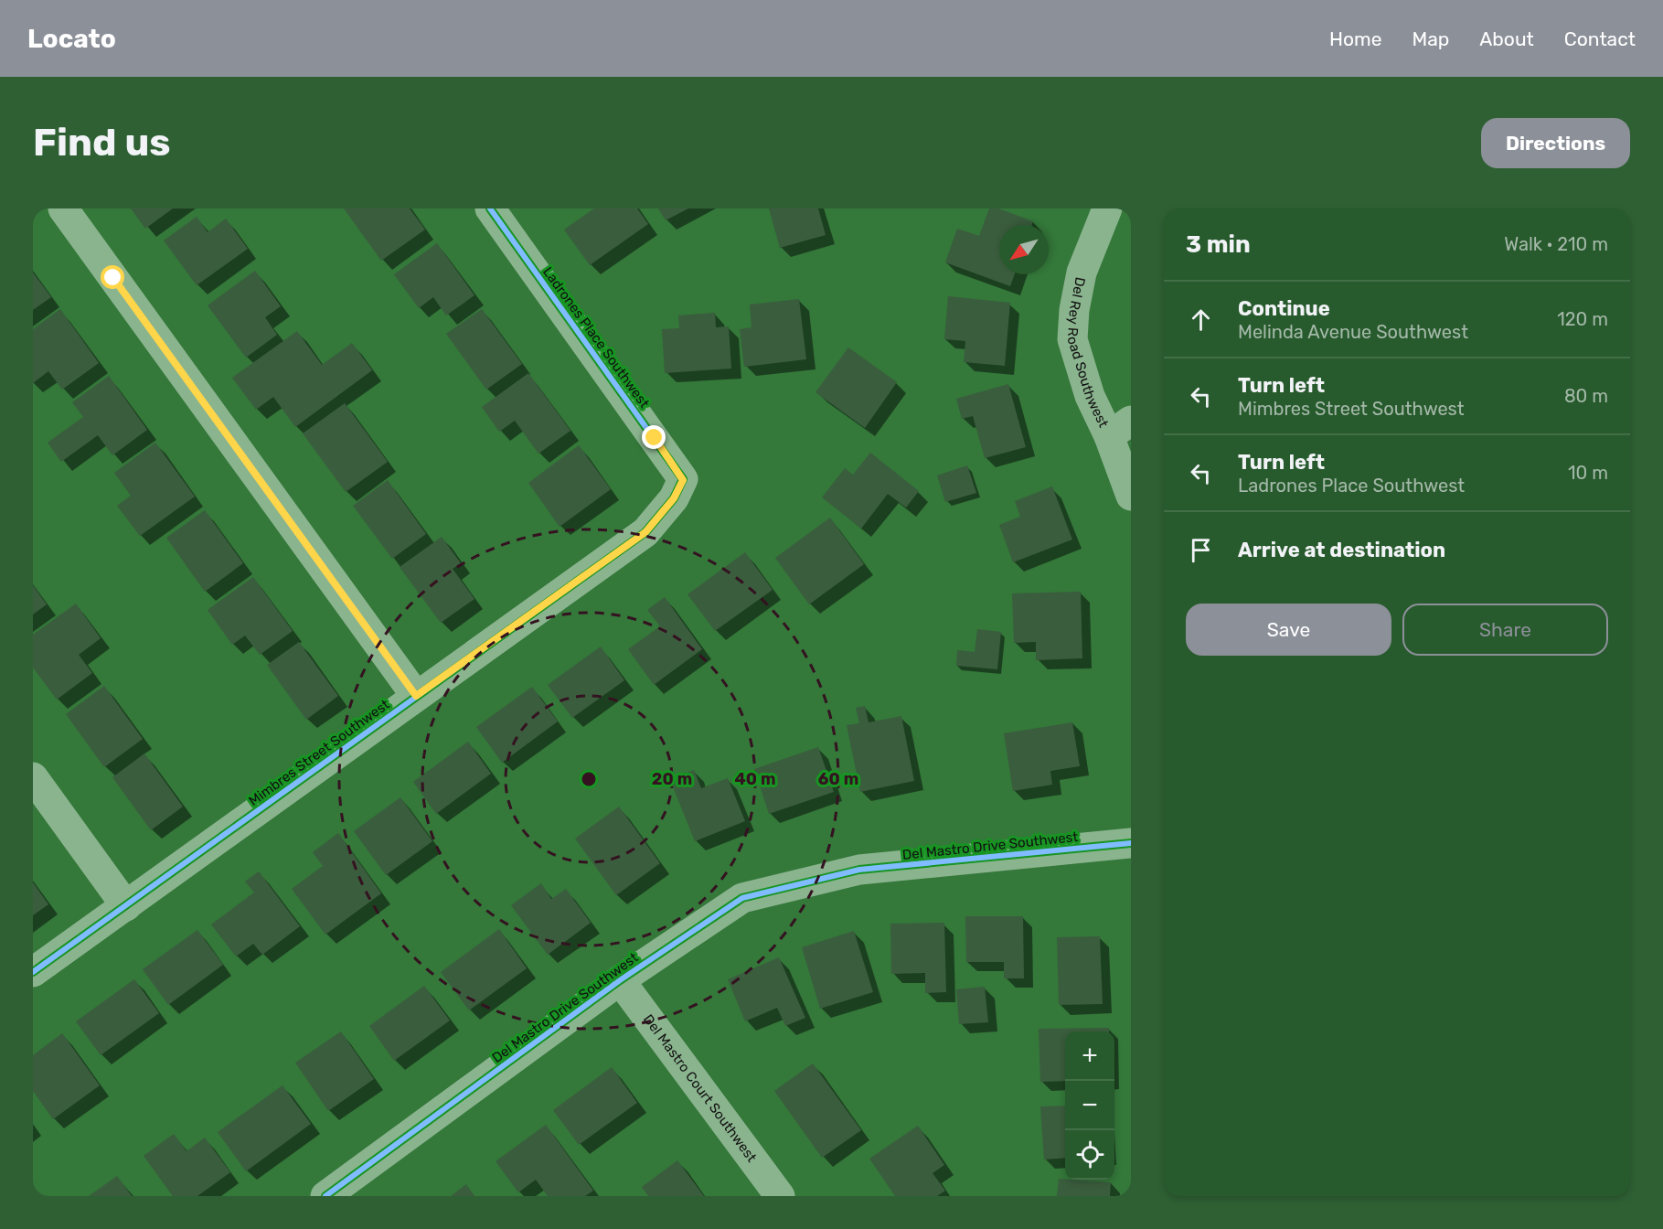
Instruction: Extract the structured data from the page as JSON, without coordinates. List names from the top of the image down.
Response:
{
  "streets": {
    "street": [
      "Ladrones Place Southwest",
      "Del Rey Road Southwest",
      "Mimbres Street Southwest",
      "Del Mastro Drive Southwest",
      "Del Mastro Court Southwest"
    ]
  },
  "crossings": [
    ["Ladrones Place Southwest", "Mimbres Street Southwest"],
    ["Del Mastro Drive Southwest", "Del Mastro Court Southwest"]
  ],
  "north": "bottom left",
  "page": {
    "header": "Locato",
    "nav": [
      "Home",
      "Map",
      "About",
      "Contact"
    ],
    "buttons": [
      "Directions",
      ["Save", "Share"]
    ],
    "title": "Find us",
    "heading": ["3 min", "Walk · 210 m"],
    "list": [
      ["Continue", "Melinda Avenue Southwest", "120 m"],
      ["Turn left", "Mimbres Street Southwest", "80 m"],
      ["Turn left", "Ladrones Place Southwest", "10 m"],
      "Arrive at destination"
    ],
    "map_buttons": ["+", "−"]
  },
  "rings": ["20 m", "40 m", "60 m"]
}
